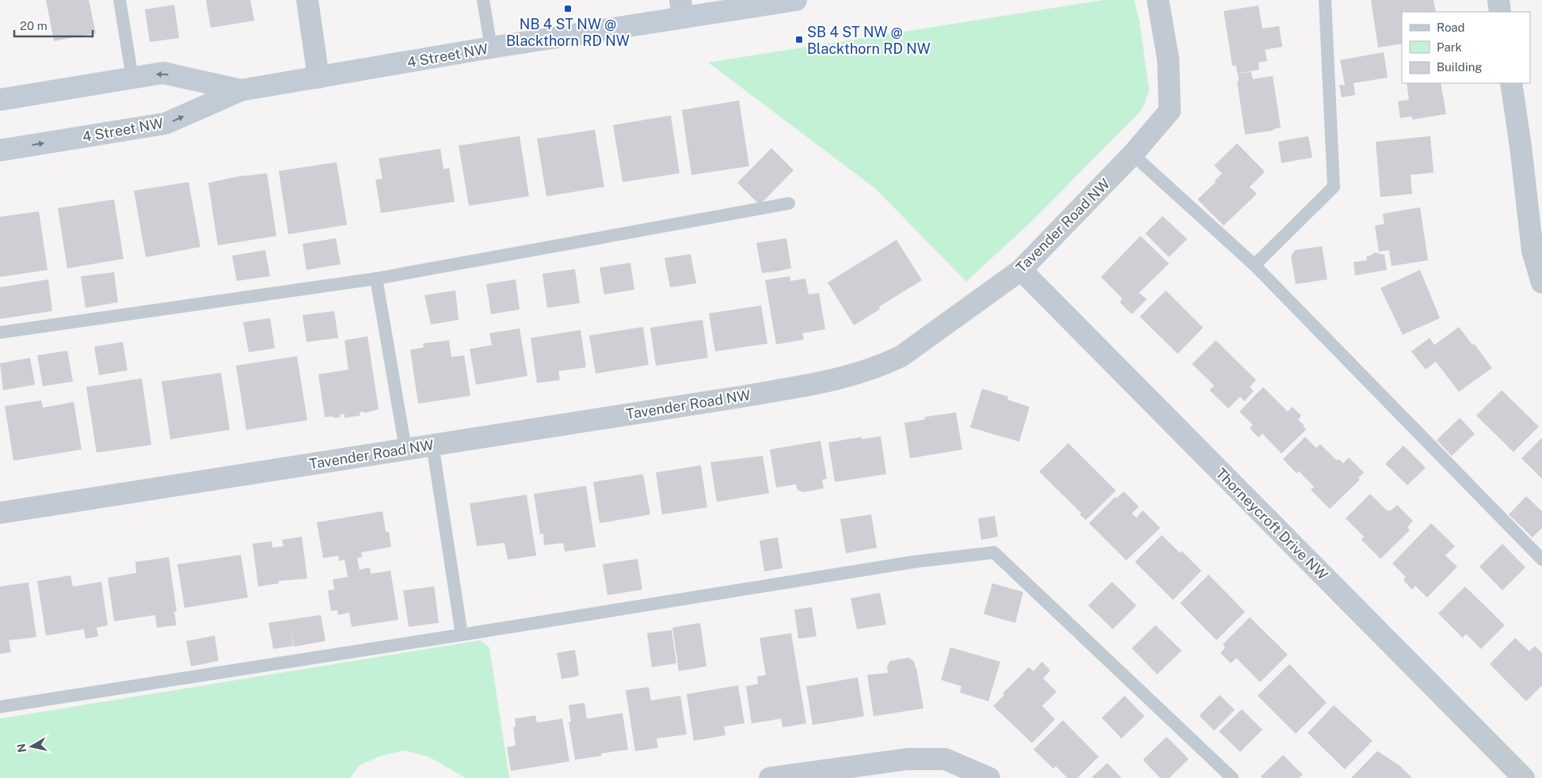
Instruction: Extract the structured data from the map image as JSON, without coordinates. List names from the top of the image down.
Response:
{
  "streets": {
    "main road": ["4 Street NW"],
    "street": ["Tavender Road NW", "Thorneycroft Drive NW"]
  },
  "crossings": [
    ["Tavender Road NW", "Thorneycroft Drive NW"]
  ],
  "places": {
    "transit": ["NB 4 ST NW @ Blackthorn RD NW", "SB 4 ST NW @ Blackthorn RD NW"]
  },
  "legend": ["Road", "Park", "Building"],
  "scale_bar": "20 m",
  "north": "left"
}
